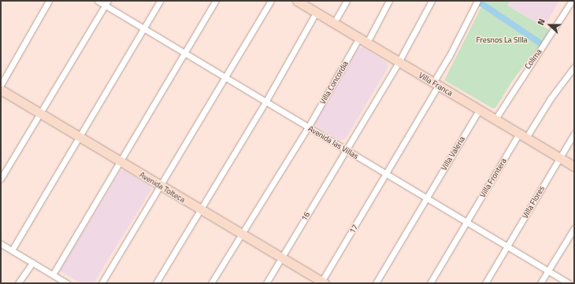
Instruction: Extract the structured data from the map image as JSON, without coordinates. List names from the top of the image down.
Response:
{
  "streets": {
    "street": [
      "Colima",
      "Villa Concordia",
      "Villa Franca",
      "Avenida las Villas",
      "Villa Valeria",
      "Villa Frontera",
      "Avenida Tolteca",
      "Villa Flores",
      "16",
      "17"
    ]
  },
  "crossings": [
    ["Colima", "Villa Franca"],
    ["Villa Concordia", "Villa Franca"],
    ["Villa Concordia", "Avenida las Villas"],
    ["Villa Concordia", "Avenida Tolteca"],
    ["Villa Franca", "Villa Valeria"],
    ["Villa Franca", "Villa Frontera"],
    ["Villa Franca", "Villa Flores"],
    ["Villa Franca", "16"],
    ["Villa Franca", "17"],
    ["Avenida las Villas", "Villa Valeria"],
    ["Avenida las Villas", "Villa Frontera"],
    ["Avenida las Villas", "Villa Flores"],
    ["Avenida las Villas", "16"],
    ["Avenida las Villas", "17"],
    ["Avenida Tolteca", "16"],
    ["Avenida Tolteca", "17"]
  ],
  "parks": ["Fresnos La SIlla"],
  "north": "left"
}
